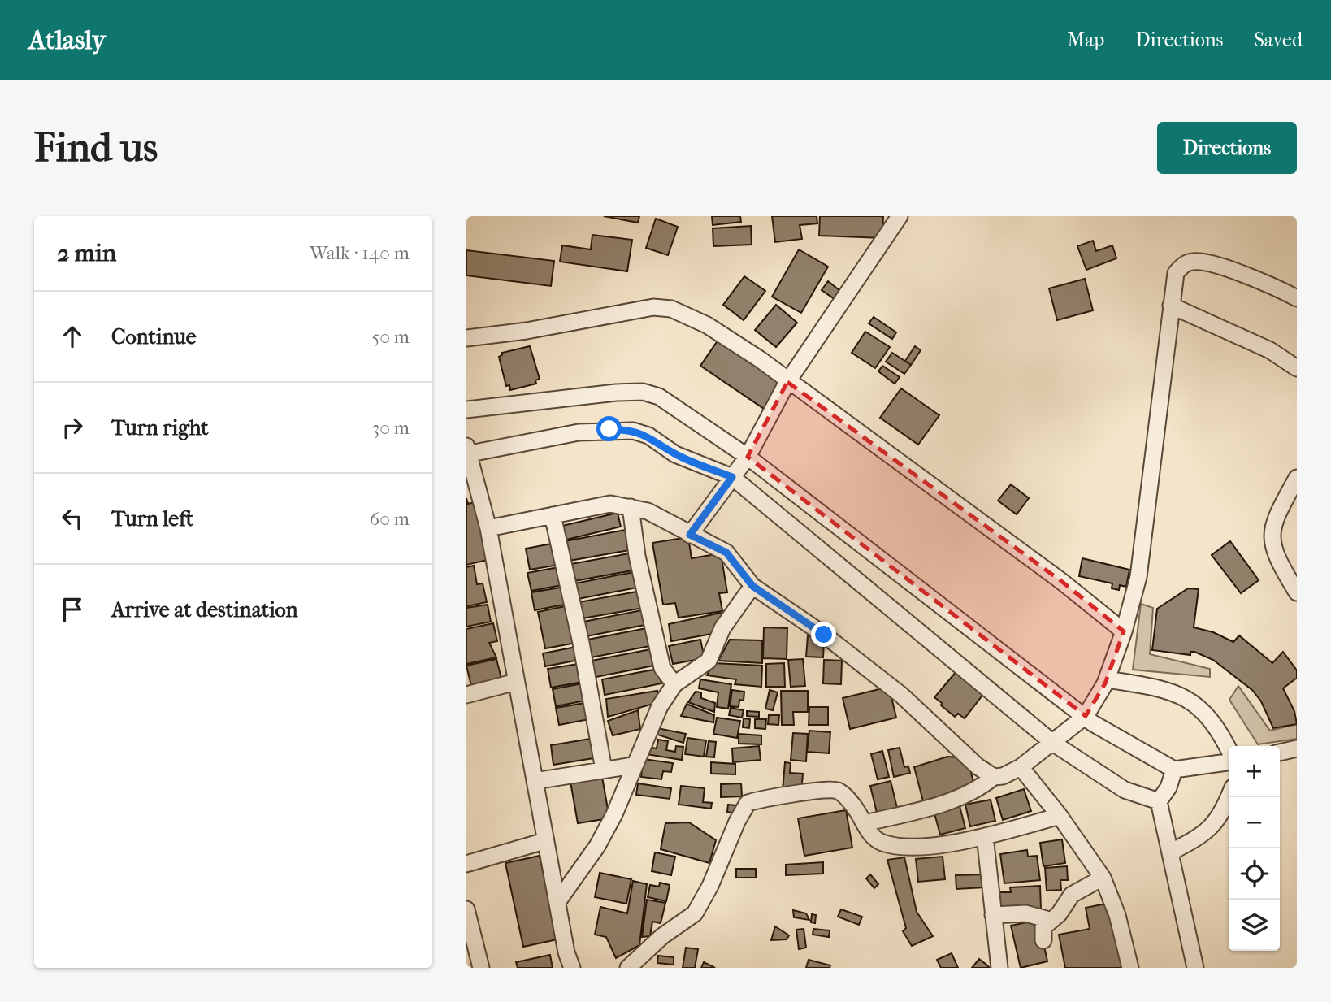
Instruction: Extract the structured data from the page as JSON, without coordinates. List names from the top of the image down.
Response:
{
  "page": {
    "header": "Atlasly",
    "nav": ["Map", "Directions", "Saved"],
    "buttons": "Directions",
    "title": "Find us",
    "heading": ["2 min", "Walk · 140 m"],
    "list": [
      ["Continue", "50 m"],
      ["Turn right", "30 m"],
      ["Turn left", "60 m"],
      "Arrive at destination"
    ],
    "map_buttons": ["+", "−"]
  }
}
